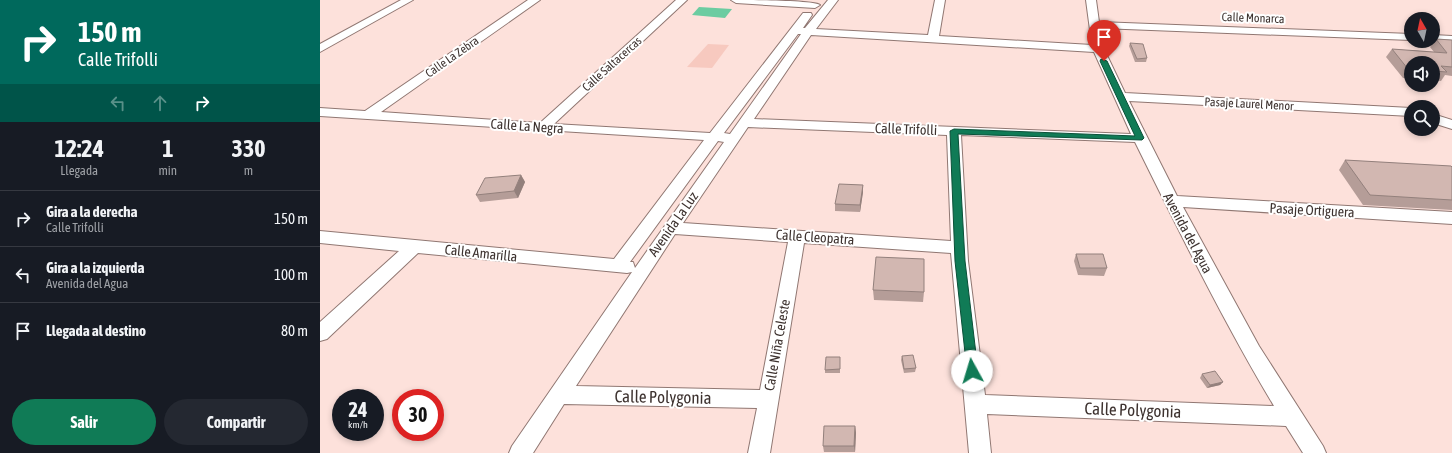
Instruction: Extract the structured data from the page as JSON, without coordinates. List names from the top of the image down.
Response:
{
  "streets": {
    "street": [
      "Calle Monarca",
      "Calle La Zebra",
      "Calle Saltacercas",
      "Pasaje Laurel Menor",
      "Calle La Negra",
      "Calle Trifolli",
      "Pasaje Ortiguera",
      "Avenida La Luz",
      "Avenida del Agua",
      "Calle Cleopatra",
      "Calle Amarilla",
      "Calle Niña Celeste",
      "Calle Polygonia"
    ]
  },
  "crossings": [
    ["Calle Monarca", "Avenida del Agua"],
    ["Calle La Zebra", "Calle La Negra"],
    ["Calle Saltacercas", "Calle La Negra"],
    ["Pasaje Laurel Menor", "Avenida del Agua"],
    ["Calle La Negra", "Avenida La Luz"],
    ["Calle Trifolli", "Avenida La Luz"],
    ["Calle Trifolli", "Avenida del Agua"],
    ["Pasaje Ortiguera", "Avenida del Agua"],
    ["Avenida La Luz", "Calle Cleopatra"],
    ["Avenida La Luz", "Calle Amarilla"],
    ["Avenida La Luz", "Calle Polygonia"],
    ["Avenida del Agua", "Calle Polygonia"],
    ["Calle Cleopatra", "Calle Niña Celeste"],
    ["Calle Niña Celeste", "Calle Polygonia"]
  ],
  "north": "top",
  "page": {
    "turn": ["150 m", "Calle Trifolli"],
    "eta": [
      "12:24",
      "Llegada",
      "1",
      "min",
      "330",
      "m"
    ],
    "list": [
      {
        "name": "Gira a la derecha",
        "note": "Calle Trifolli",
        "value": "150 m"
      },
      {
        "name": "Gira a la izquierda",
        "note": "Avenida del Agua",
        "value": "100 m"
      },
      {
        "name": "Llegada al destino",
        "value": "80 m"
      }
    ],
    "speed": "24 km/h",
    "limit": "30",
    "buttons": ["Salir", "Compartir"]
  }
}
